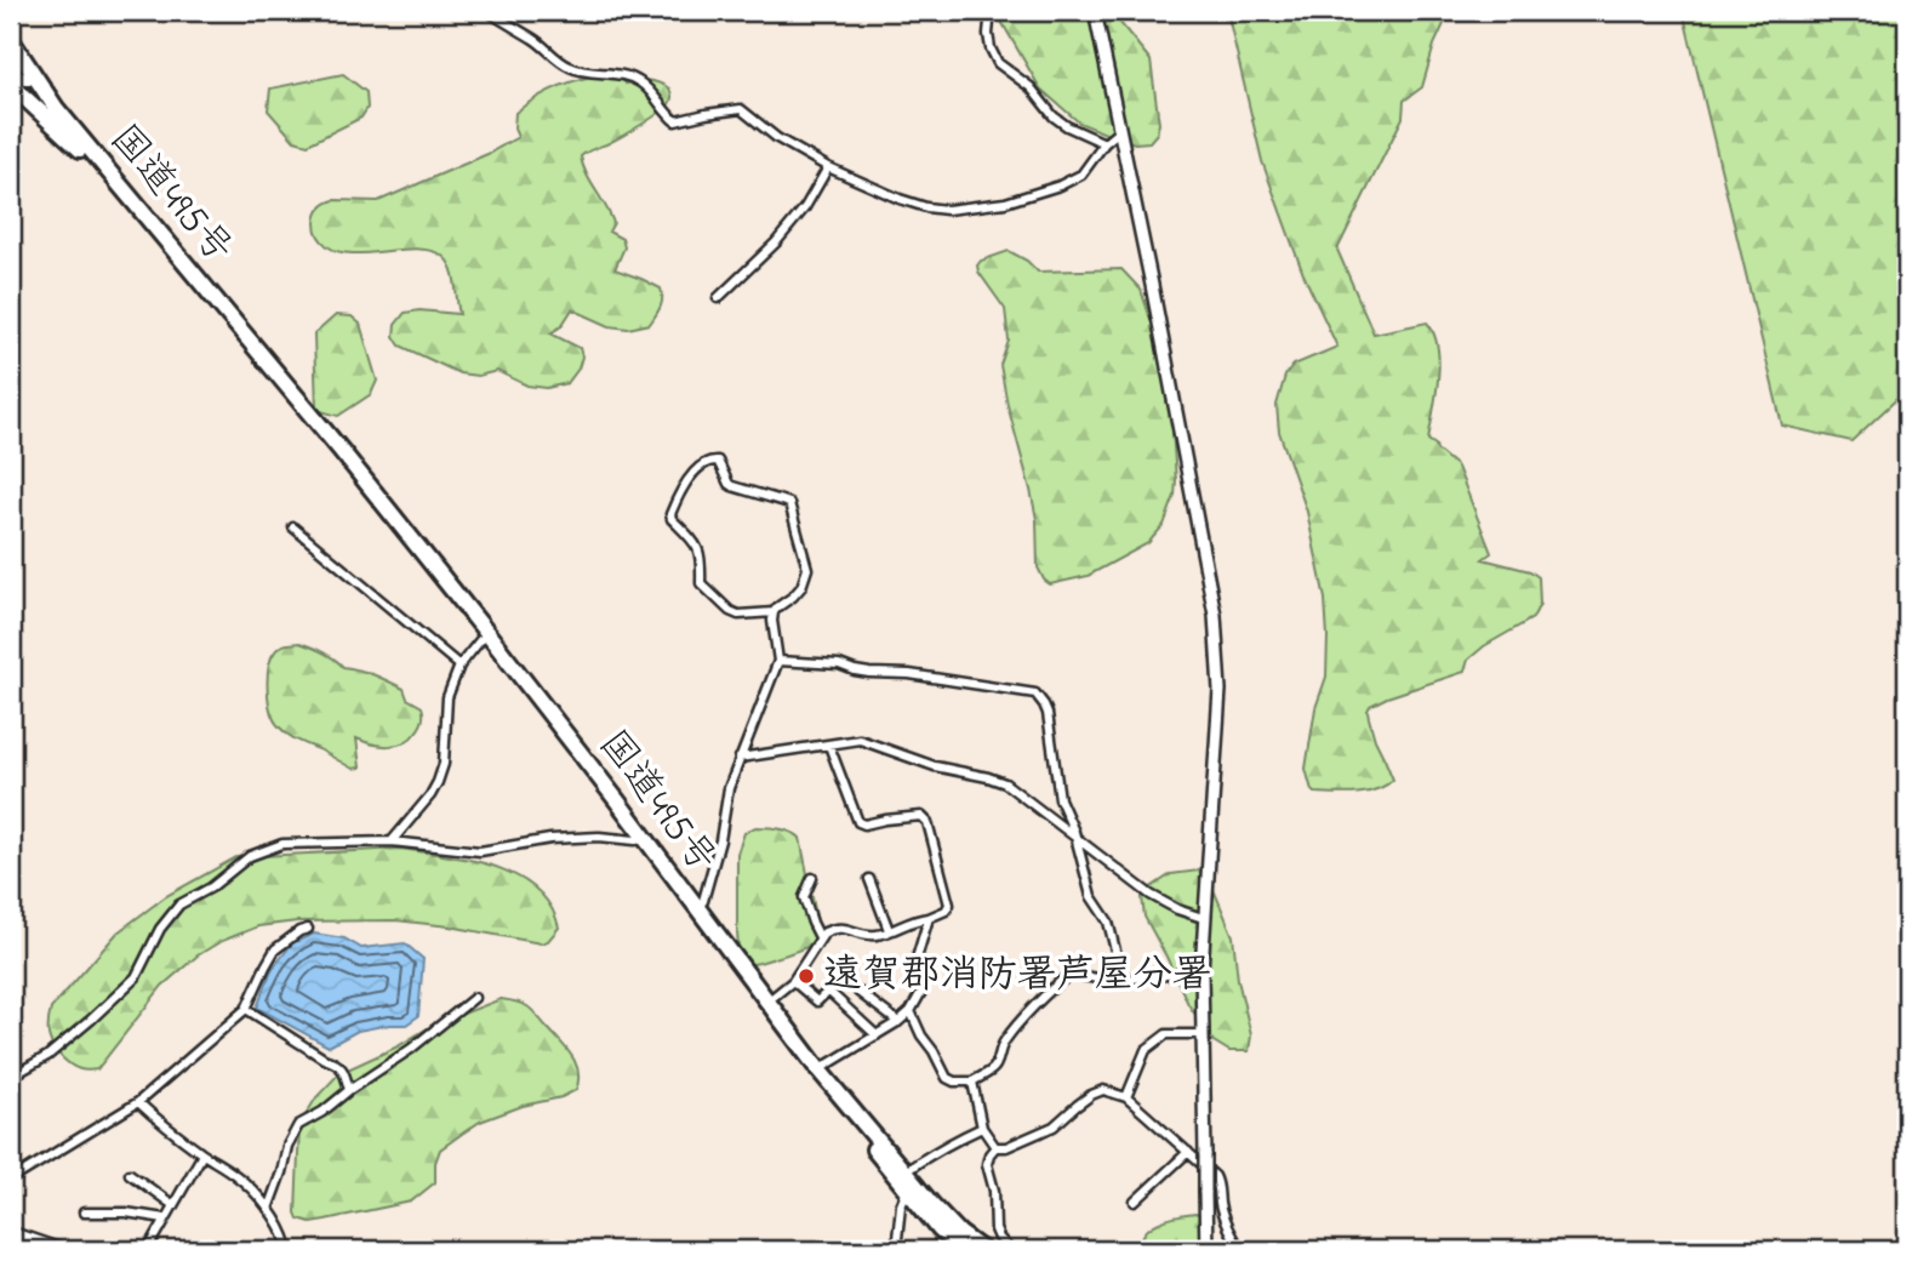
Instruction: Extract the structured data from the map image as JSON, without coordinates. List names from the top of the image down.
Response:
{
  "streets": {
    "highway": ["国道495号"]
  },
  "places": ["遠賀郡消防署芦屋分署"]
}
